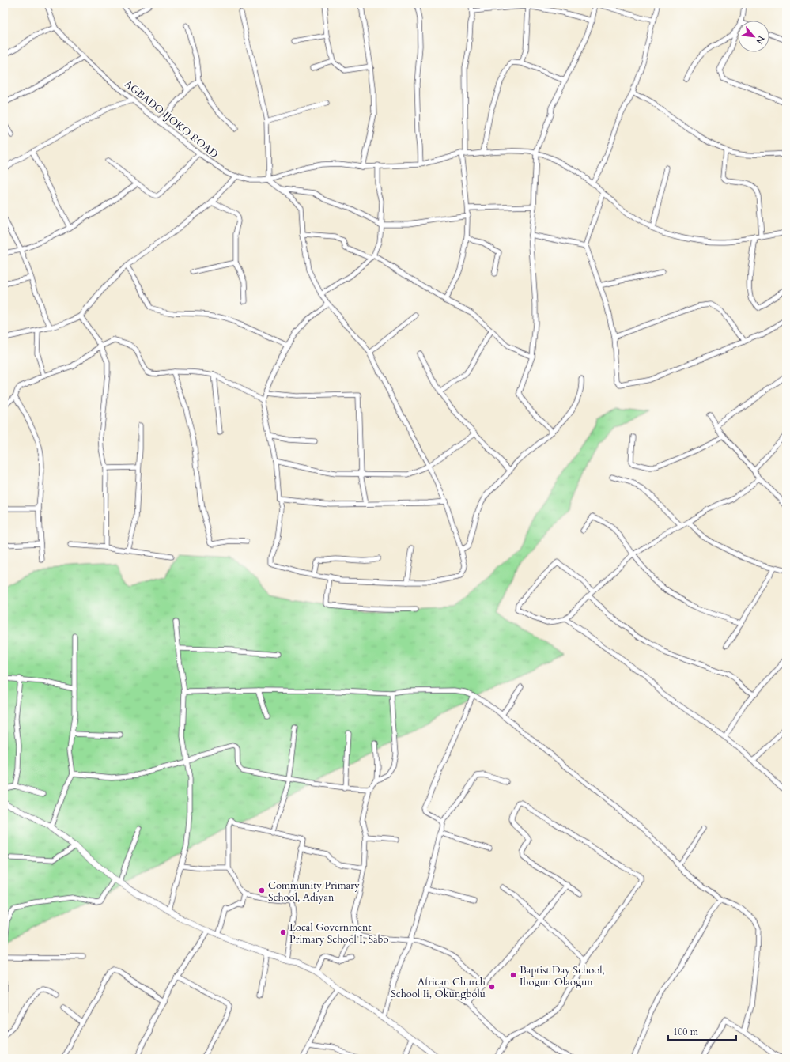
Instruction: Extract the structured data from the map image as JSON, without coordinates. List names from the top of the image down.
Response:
{
  "streets": {
    "street": ["AGBADO IJOKO ROAD"]
  },
  "places": [
    "Community Primary School, Adiyan",
    "Local Government Primary School I, Sabo",
    "Baptist Day School, Ibogun Olaogun",
    "African Church School Ii, Okungbolu"
  ],
  "scale_bar": "100 m",
  "north": "bottom right"
}
